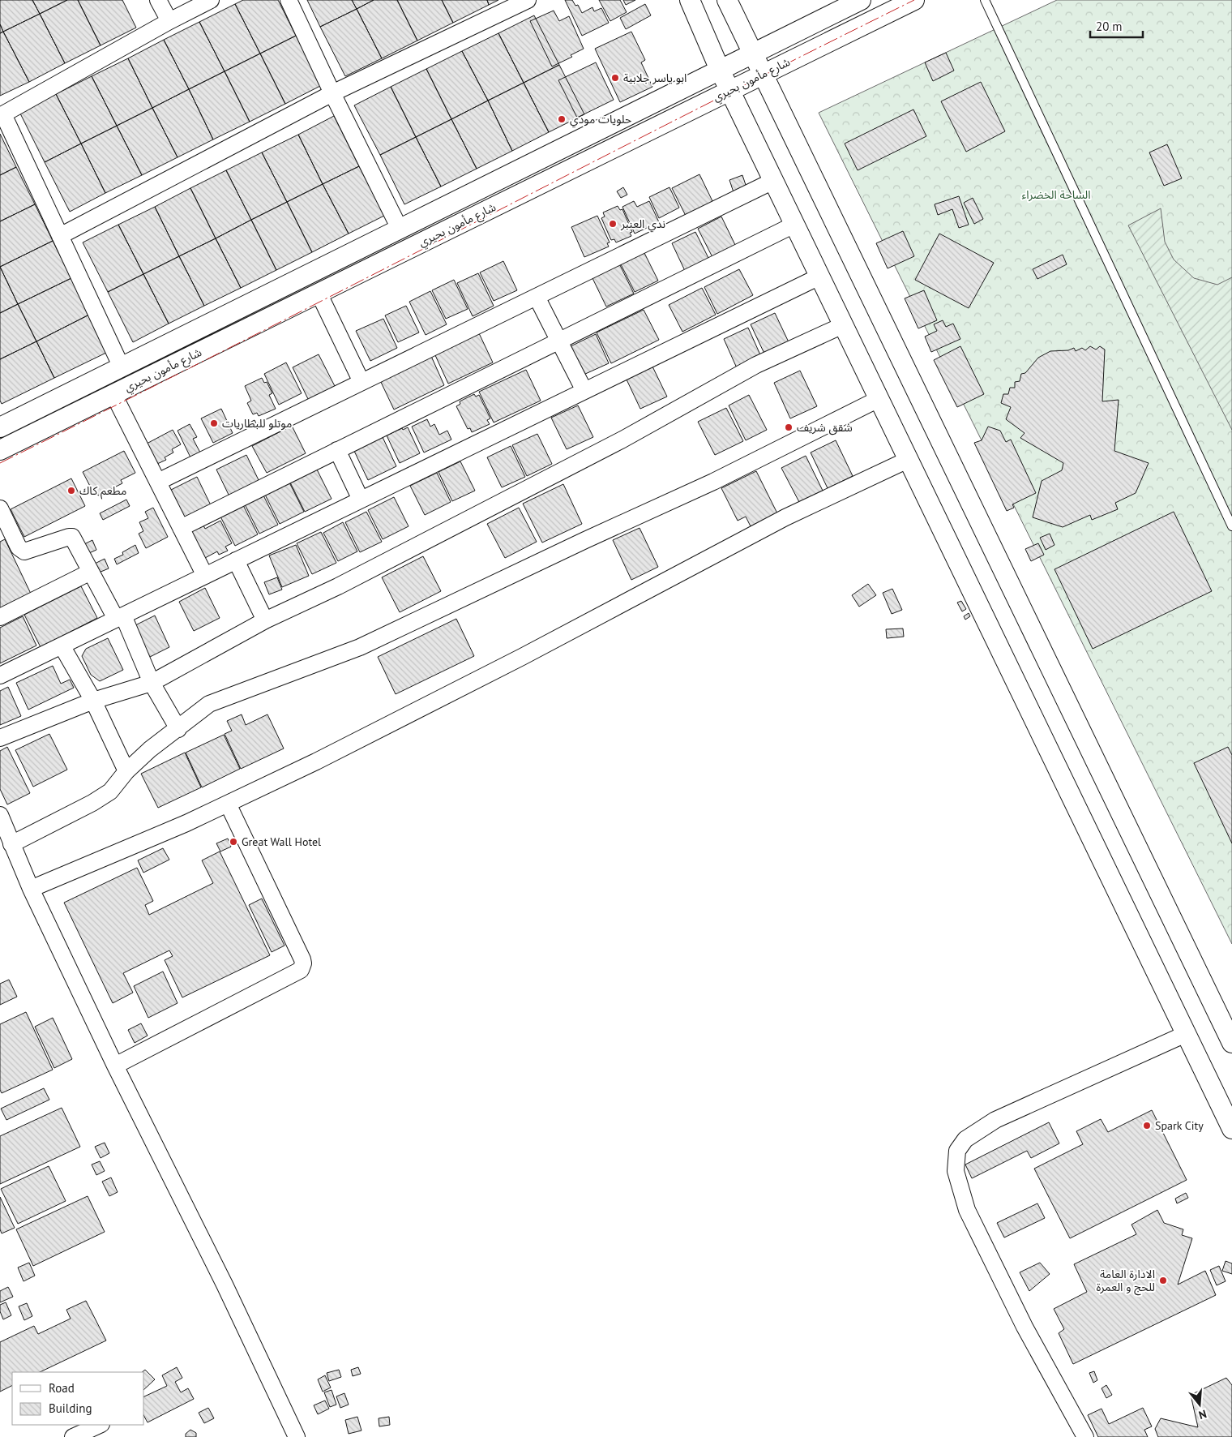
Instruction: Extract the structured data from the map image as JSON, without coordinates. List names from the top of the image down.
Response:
{
  "streets": {
    "street": ["شارع مأمون بحيري"]
  },
  "parks": ["الساحة الخضراء"],
  "places": [
    "ابو ياسر جلابية",
    "حلويات مودي",
    "ندي العنبر",
    "موتلو للبطاريات",
    "شقق شريف",
    "مطعم كاك",
    "Great Wall Hotel",
    "Spark City",
    "الادارة العامة للحج و العمرة"
  ],
  "legend": ["Road", "Building"],
  "scale_bar": "20 m",
  "north": "bottom"
}
